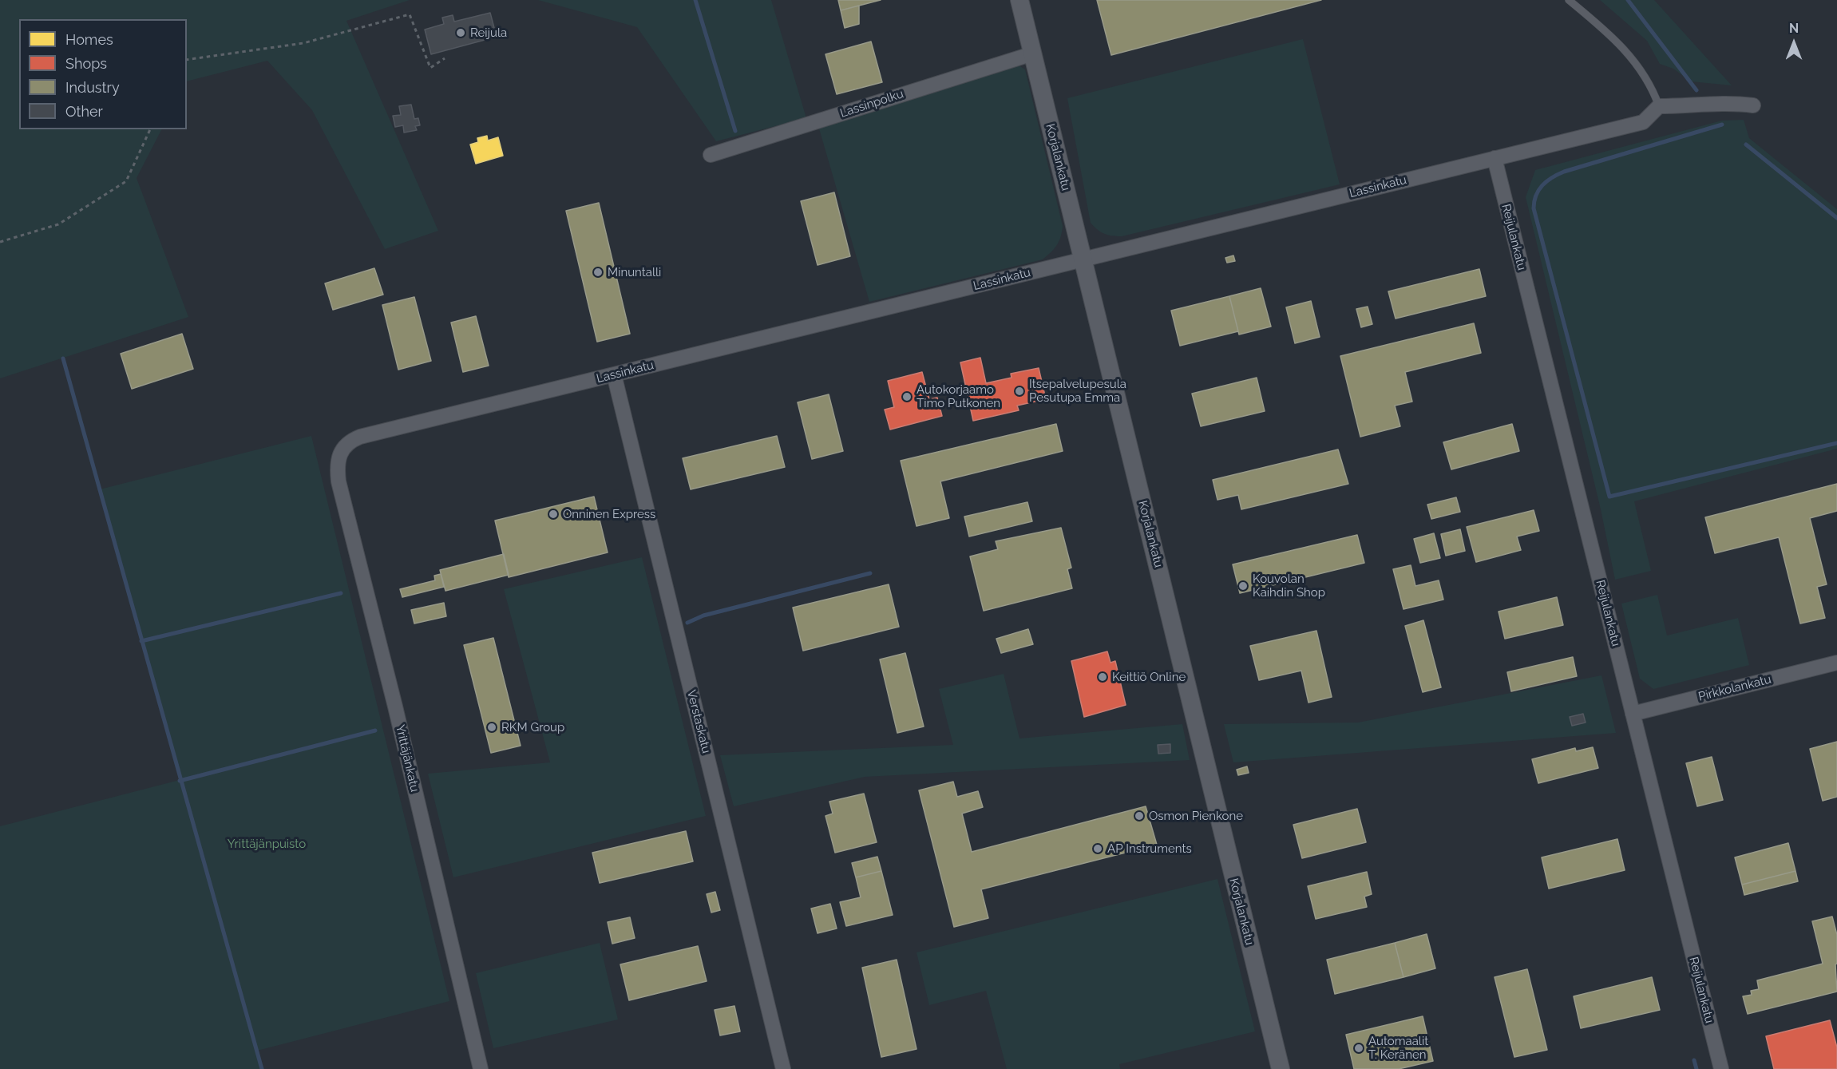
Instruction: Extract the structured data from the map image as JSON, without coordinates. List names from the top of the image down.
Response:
{
  "streets": {
    "street": [
      "Lassinpolku",
      "Korjalankatu",
      "Lassinkatu",
      "Reijulankatu",
      "Pirkkolankatu",
      "Verstaskatu",
      "Yrittäjänkatu"
    ]
  },
  "crossings": [
    ["Lassinpolku", "Korjalankatu"],
    ["Korjalankatu", "Lassinkatu"],
    ["Lassinkatu", "Reijulankatu"],
    ["Lassinkatu", "Verstaskatu"],
    ["Lassinkatu", "Yrittäjänkatu"],
    ["Reijulankatu", "Pirkkolankatu"]
  ],
  "parks": ["Yrittäjänpuisto"],
  "places": [
    "Reijula",
    "Minuntalli",
    "Itsepalvelupesula Pesutupa Emma",
    "Autokorjaamo Timo Putkonen",
    "Onninen Express",
    "Kouvolan Kaihdin Shop",
    "Keittiö Online",
    "RKM Group",
    "Osmon Pienkone",
    "AP Instruments",
    "Automaalit T. Keränen"
  ],
  "legend": [
    "Homes",
    "Shops",
    "Industry",
    "Other"
  ],
  "north": "top"
}
